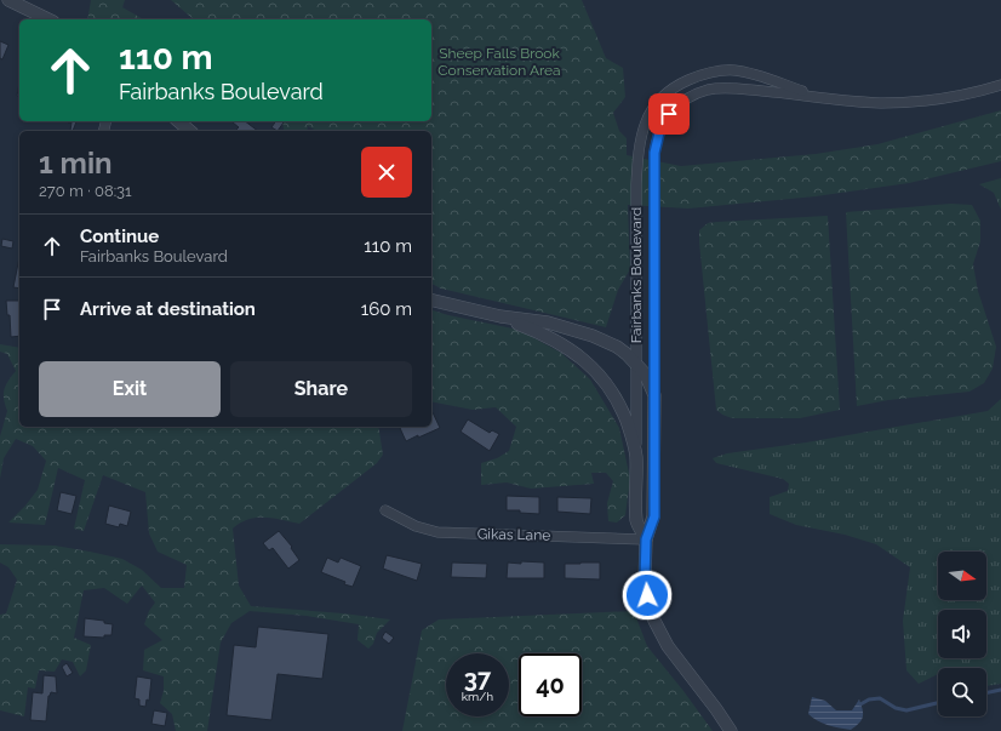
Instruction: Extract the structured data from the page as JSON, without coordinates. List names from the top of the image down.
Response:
{
  "streets": {
    "street": ["Fairbanks Boulevard", "Gikas Lane"]
  },
  "parks": ["Sheep Falls Brook Conservation Area"],
  "north": "right",
  "page": {
    "turn": ["110 m", "Fairbanks Boulevard"],
    "heading": ["1 min", "270 m · 08:31"],
    "list": [
      {
        "name": "Continue",
        "note": "Fairbanks Boulevard",
        "value": "110 m"
      },
      {
        "name": "Arrive at destination",
        "value": "160 m"
      }
    ],
    "buttons": ["Exit", "Share"],
    "speed": "37 km/h",
    "limit": "40"
  }
}
